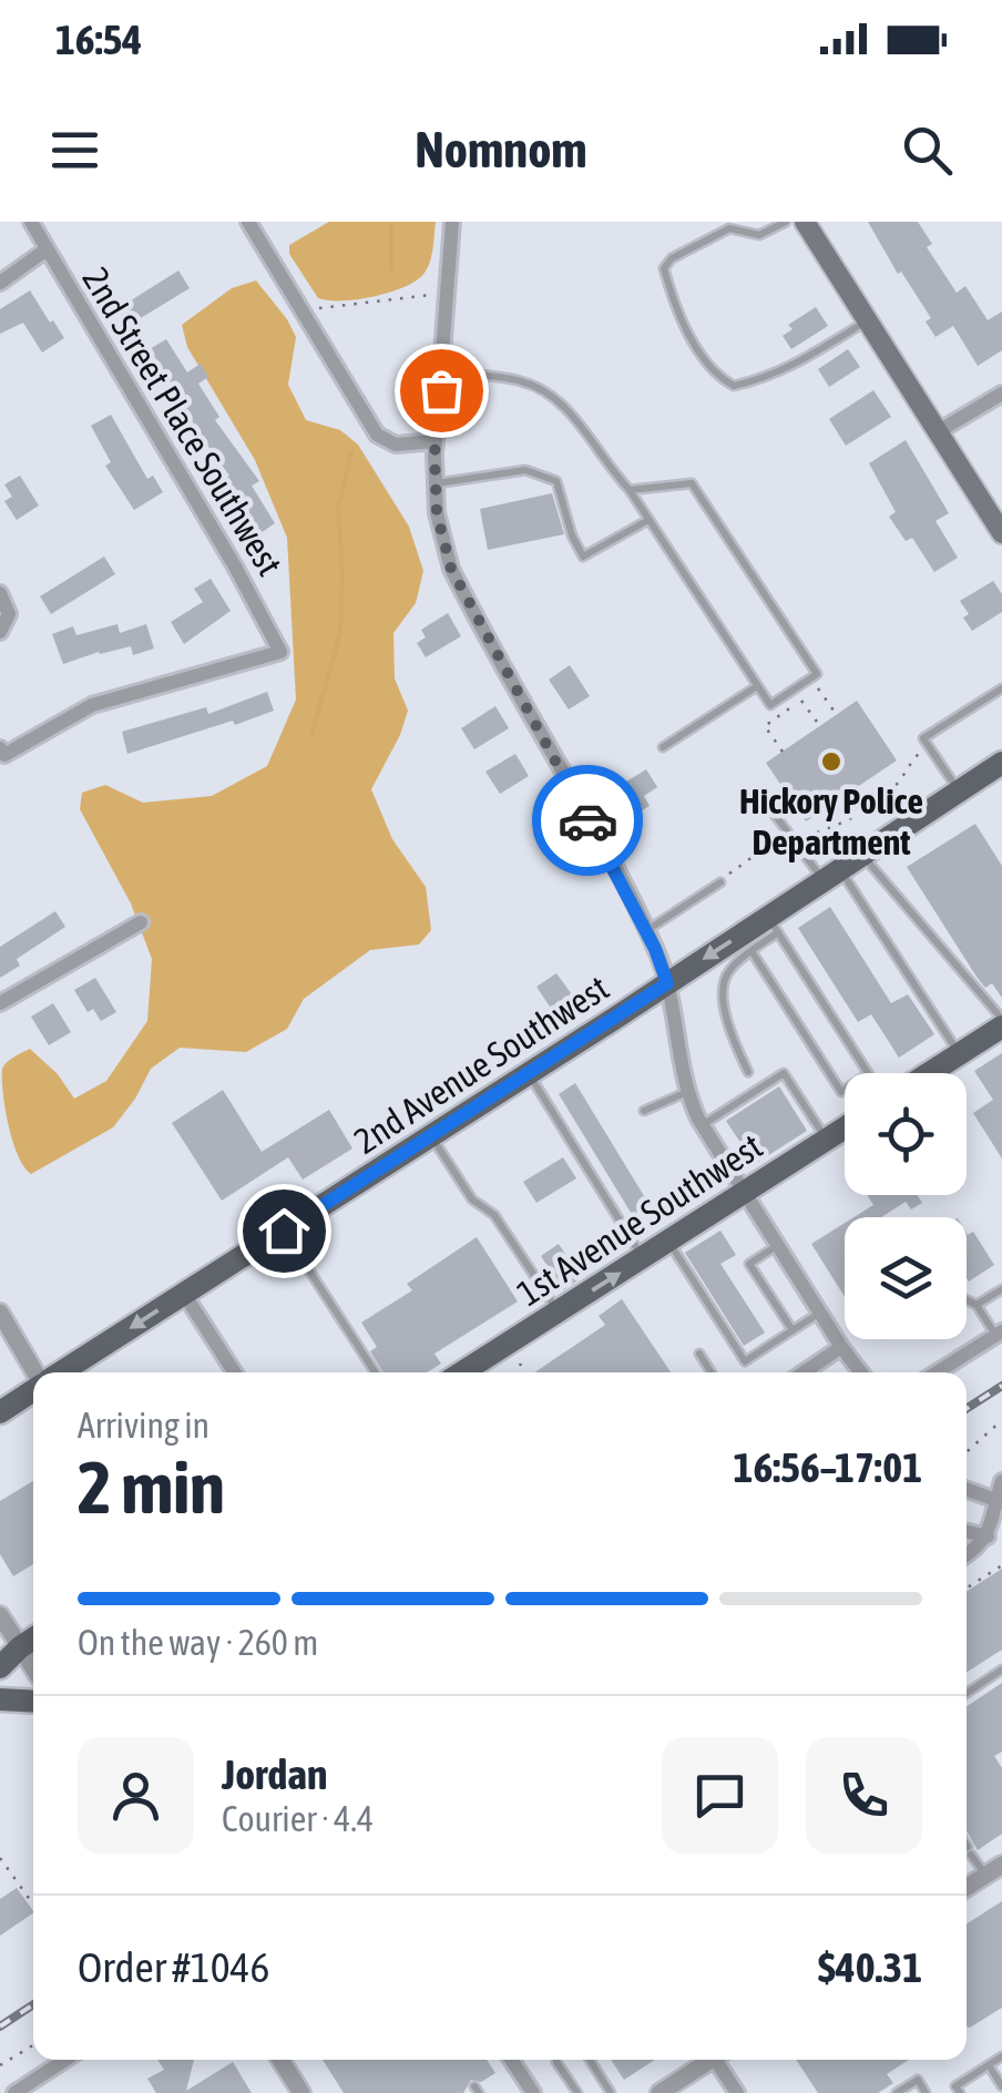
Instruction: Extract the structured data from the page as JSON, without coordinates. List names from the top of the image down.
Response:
{
  "streets": {
    "main road": ["2nd Avenue Southwest", "1st Avenue Southwest"],
    "street": ["2nd Street Place Southwest"]
  },
  "places": ["Hickory Police Department"],
  "page": {
    "status": "16:54",
    "header": "Nomnom",
    "heading": ["2 min", "Arriving in", "16:56–17:01"],
    "panel": [
      "Jordan",
      "Courier · 4.4",
      "Order #1046",
      "$40.31"
    ],
    "bar": "On the way · 260 m"
  }
}
